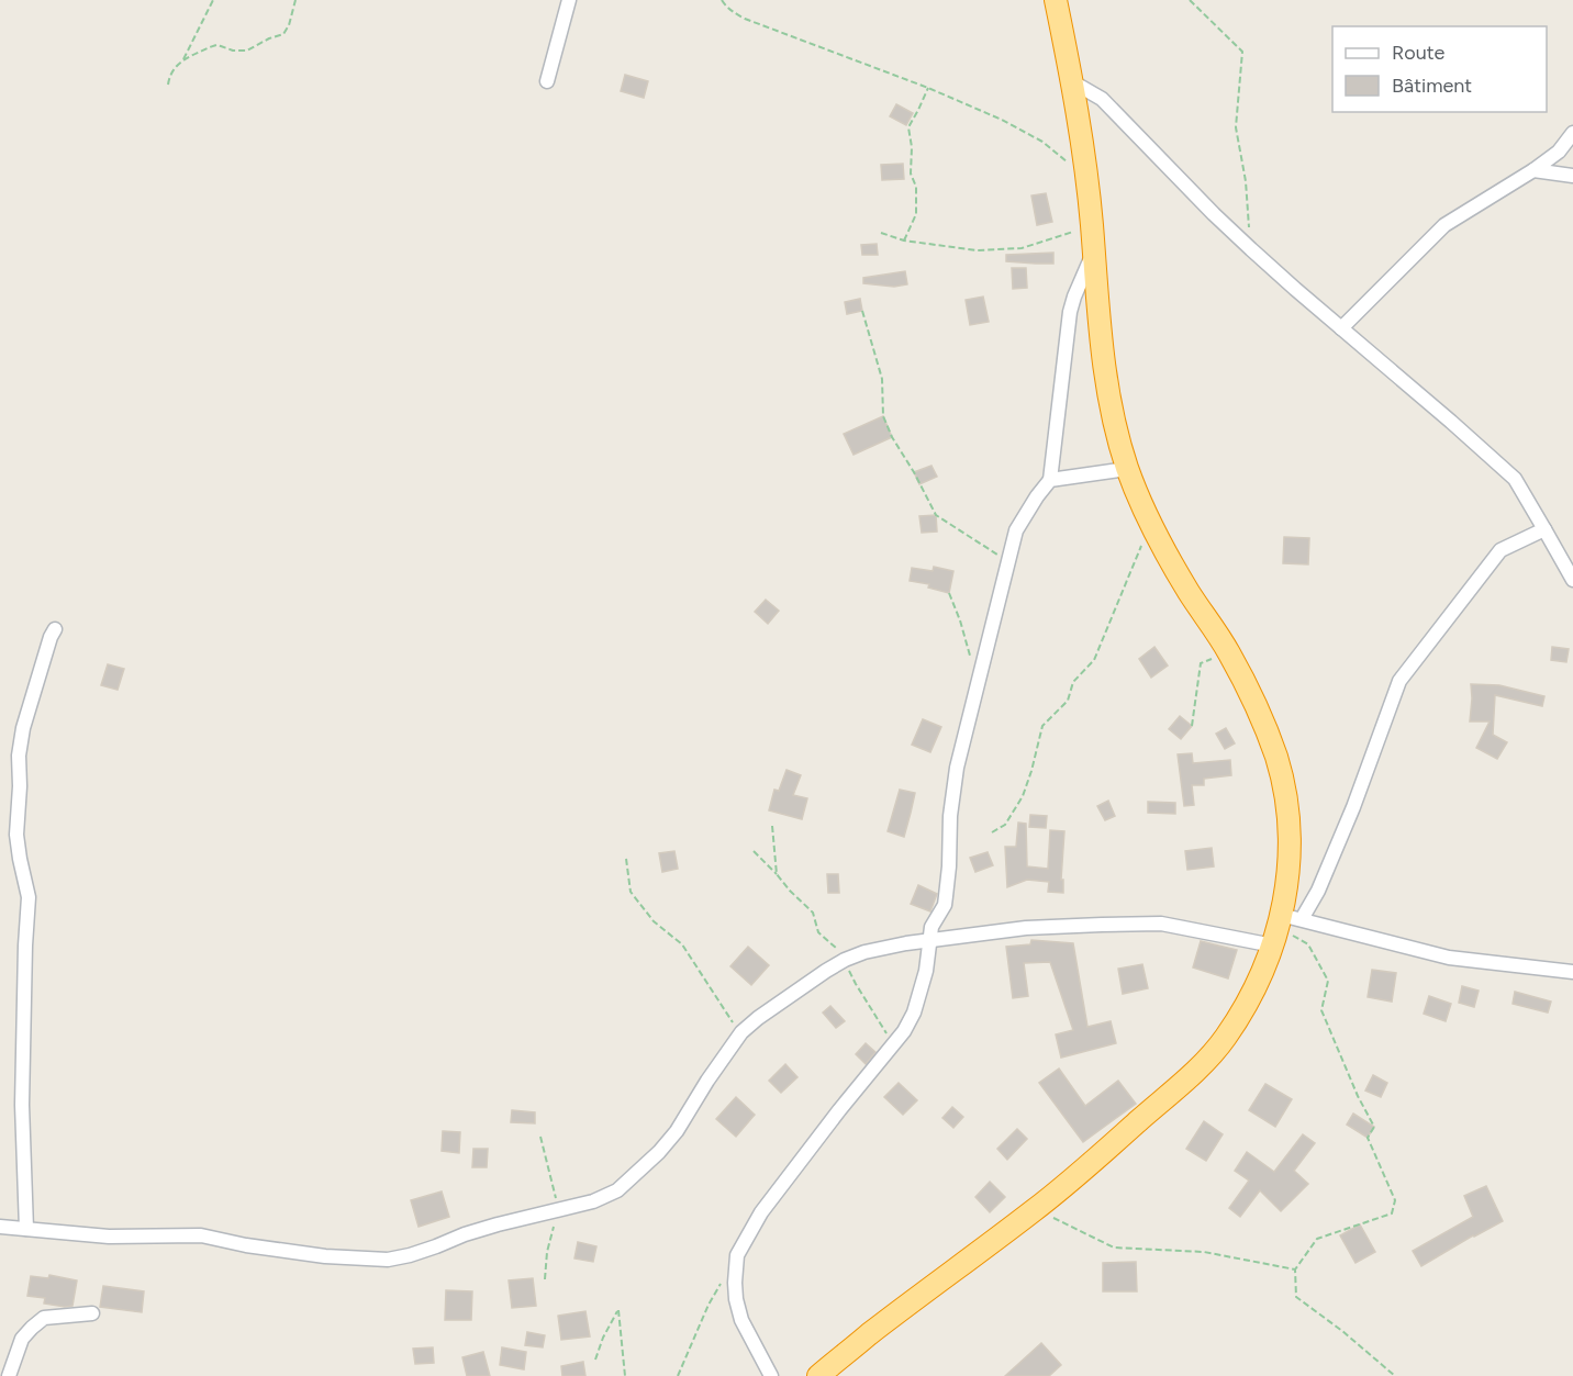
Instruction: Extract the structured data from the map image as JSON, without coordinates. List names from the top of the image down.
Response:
{
  "legend": ["Route", "Bâtiment"]
}
